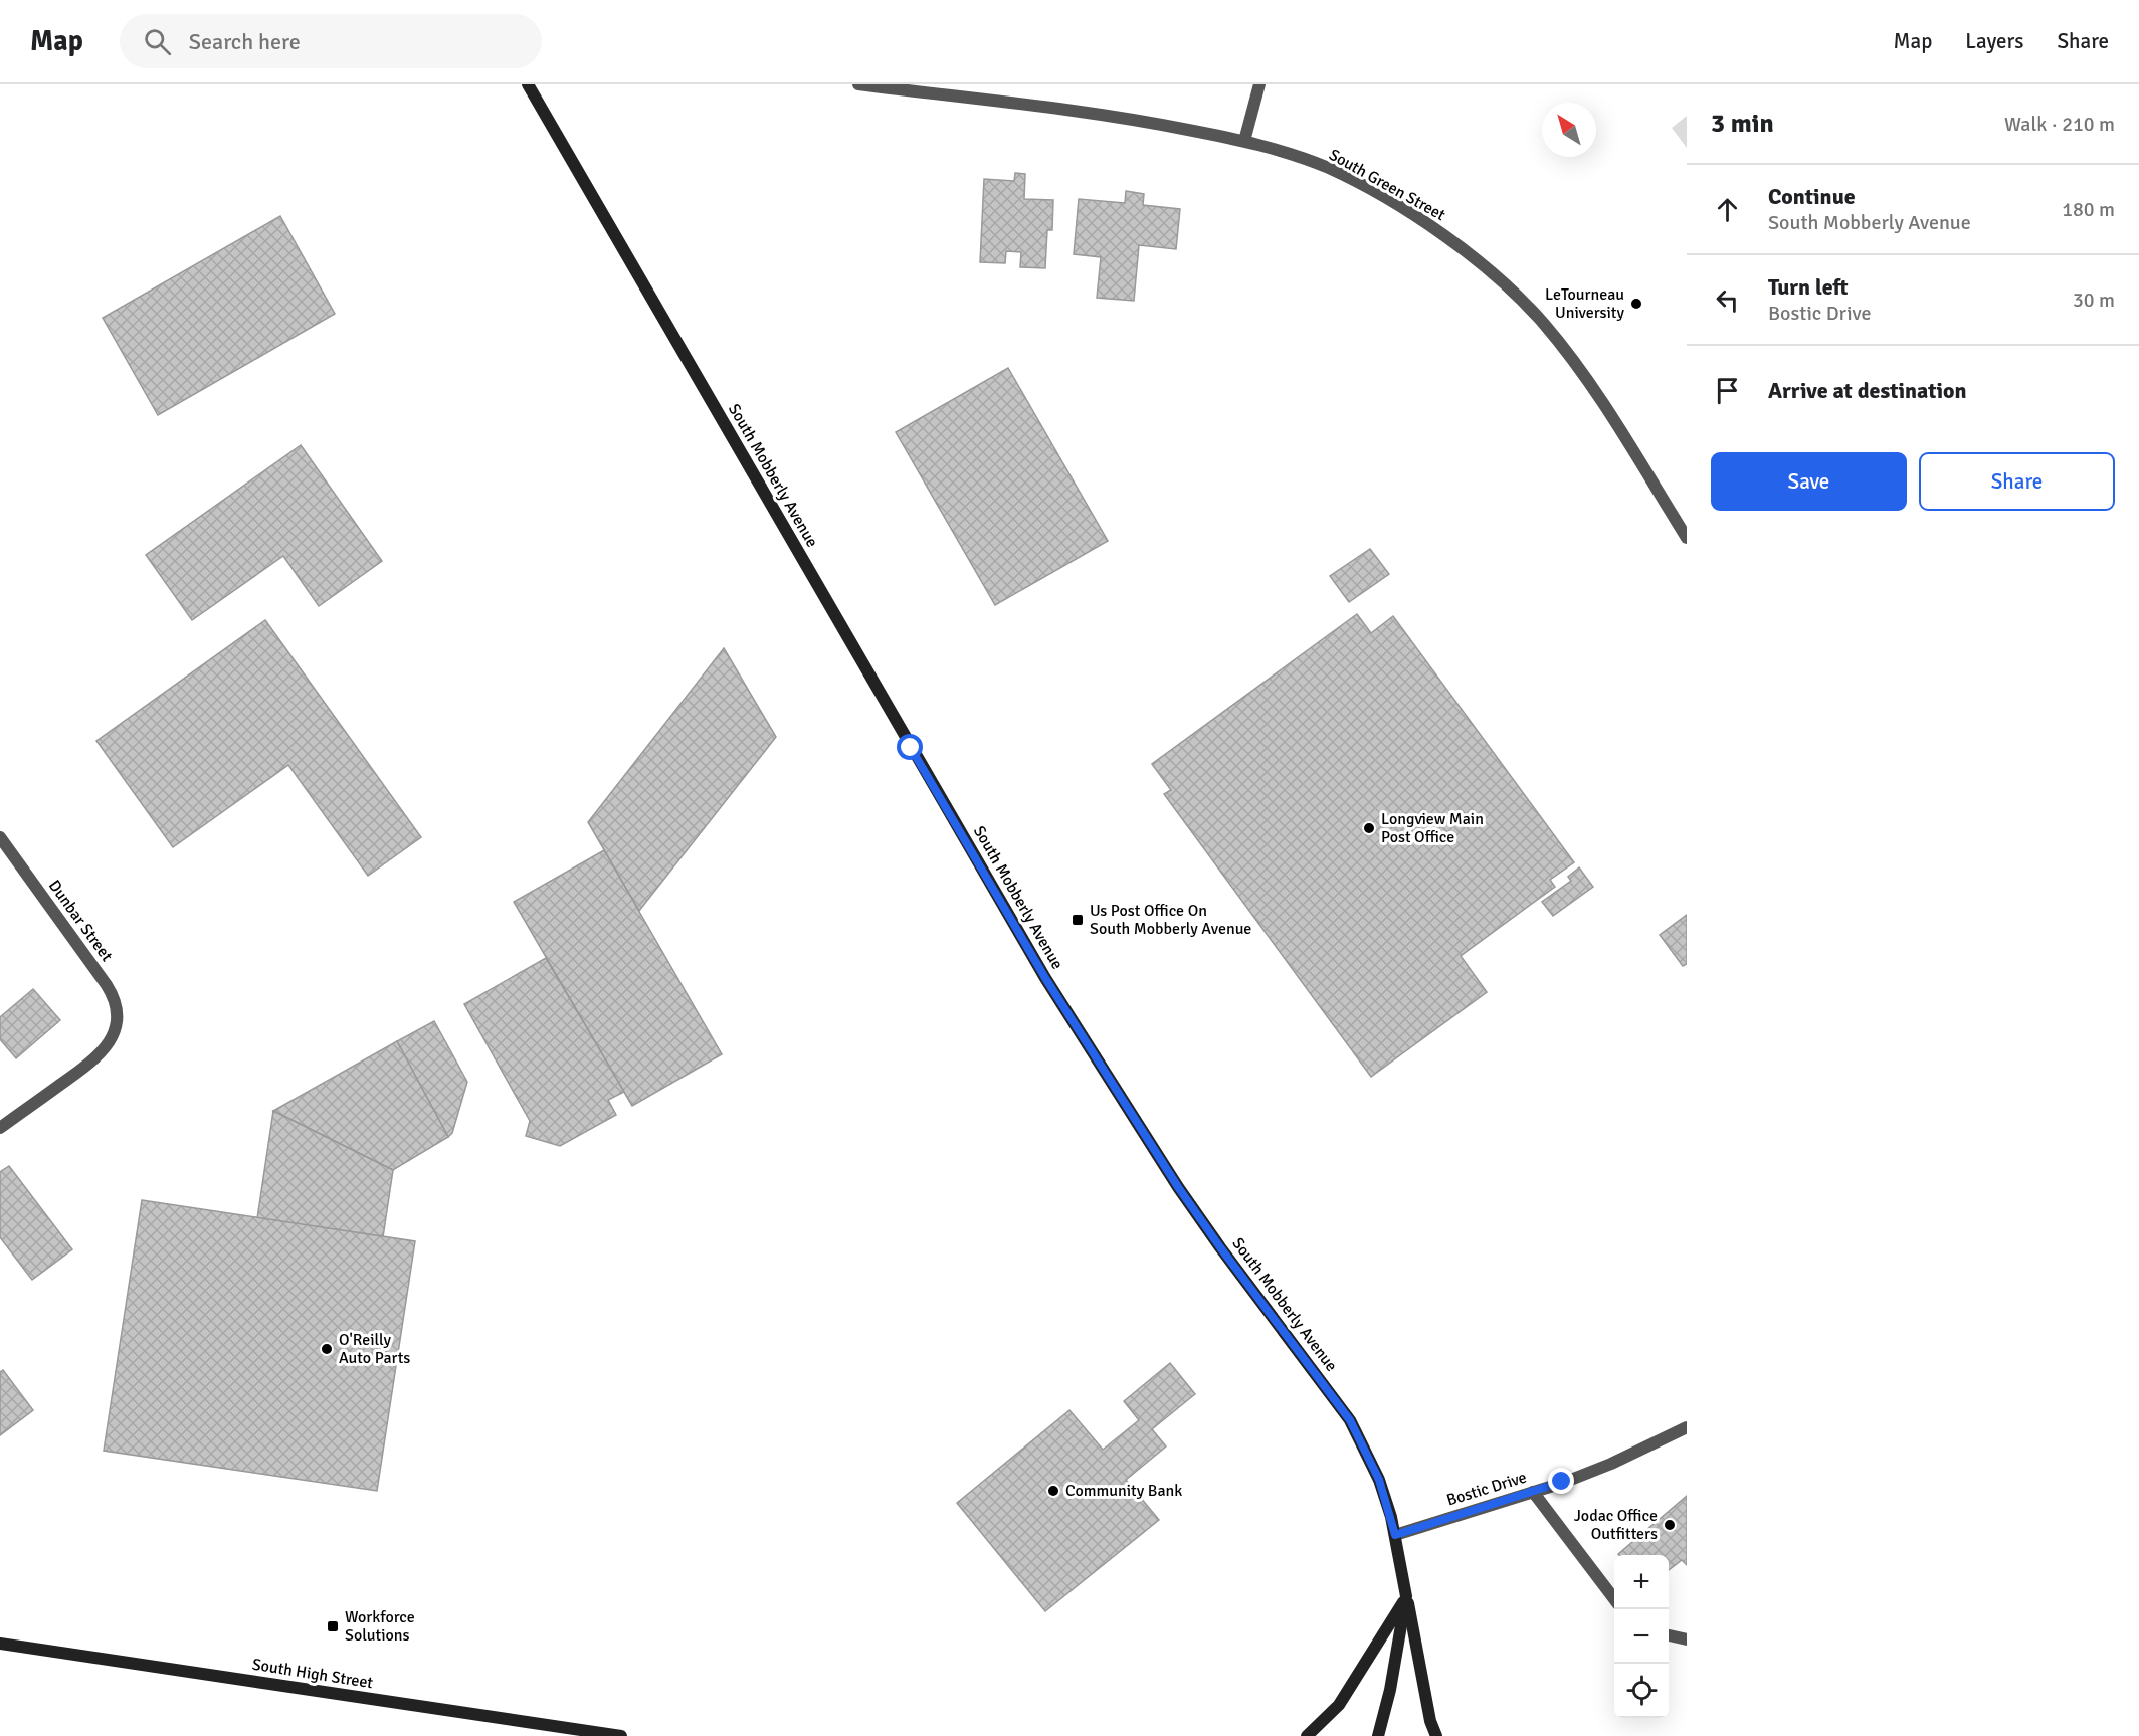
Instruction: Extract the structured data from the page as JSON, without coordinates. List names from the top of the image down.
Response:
{
  "streets": {
    "main road": ["South Mobberly Avenue", "South High Street"],
    "street": ["South Green Street", "Dunbar Street", "Bostic Drive"]
  },
  "crossings": [
    ["South Mobberly Avenue", "Bostic Drive"]
  ],
  "places": {
    "other": [
      "LeTourneau University",
      "Longview Main Post Office",
      "O'Reilly Auto Parts",
      "Community Bank",
      "Jodac Office Outfitters"
    ],
    "transit": ["Us Post Office On South Mobberly Avenue", "Workforce Solutions"]
  },
  "north": "top left",
  "page": {
    "header": "Map",
    "search": "Search here",
    "nav": ["Map", "Layers", "Share"],
    "heading": ["3 min", "Walk · 210 m"],
    "list": [
      ["Continue", "South Mobberly Avenue", "180 m"],
      ["Turn left", "Bostic Drive", "30 m"],
      "Arrive at destination"
    ],
    "buttons": ["Save", "Share"],
    "map_buttons": ["+", "−"]
  }
}
